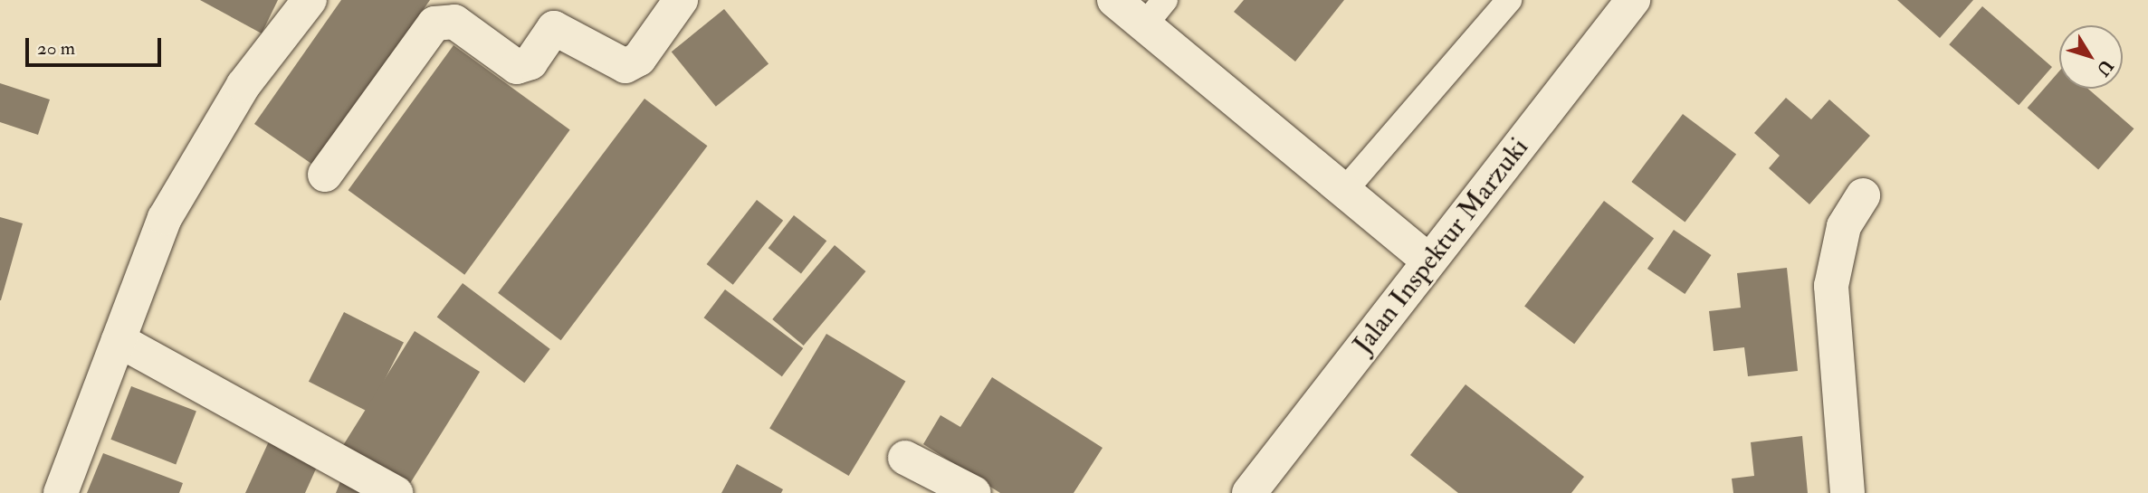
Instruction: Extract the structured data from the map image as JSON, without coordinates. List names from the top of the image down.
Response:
{
  "streets": {
    "street": ["Jalan Inspektur Marzuki"]
  },
  "scale_bar": "20 m",
  "north": "bottom right"
}
